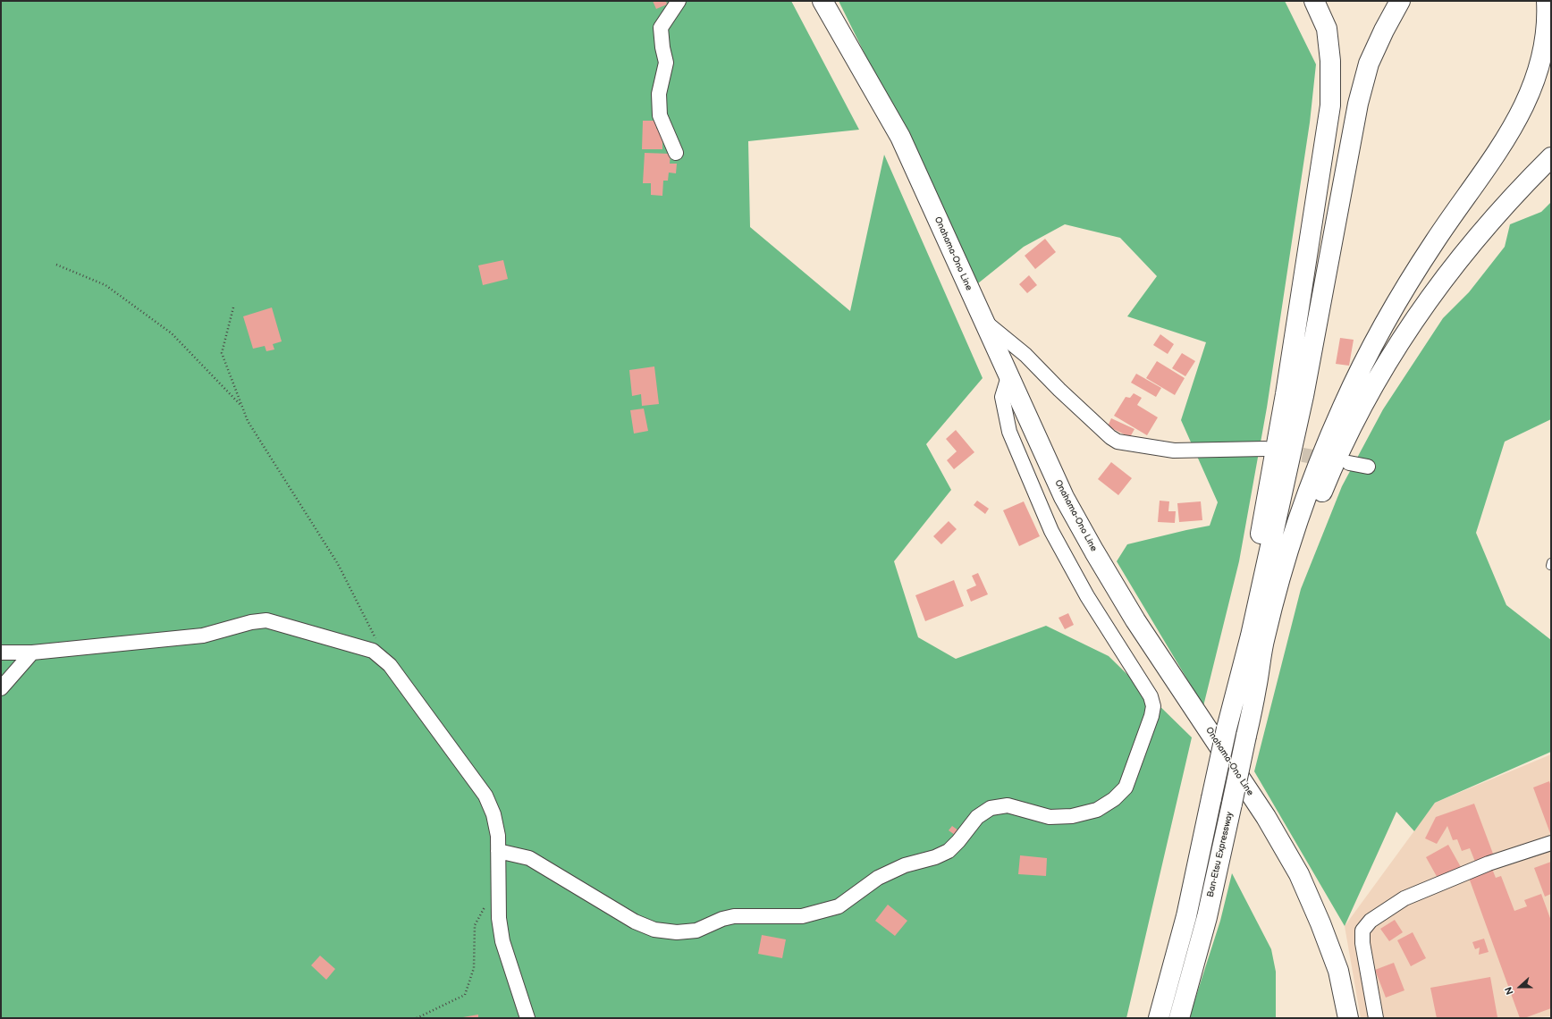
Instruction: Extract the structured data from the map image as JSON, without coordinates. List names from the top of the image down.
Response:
{
  "streets": {
    "main road": ["Onahama-Ono Line", "Ban-Etsu Expressway"]
  },
  "north": "left"
}
